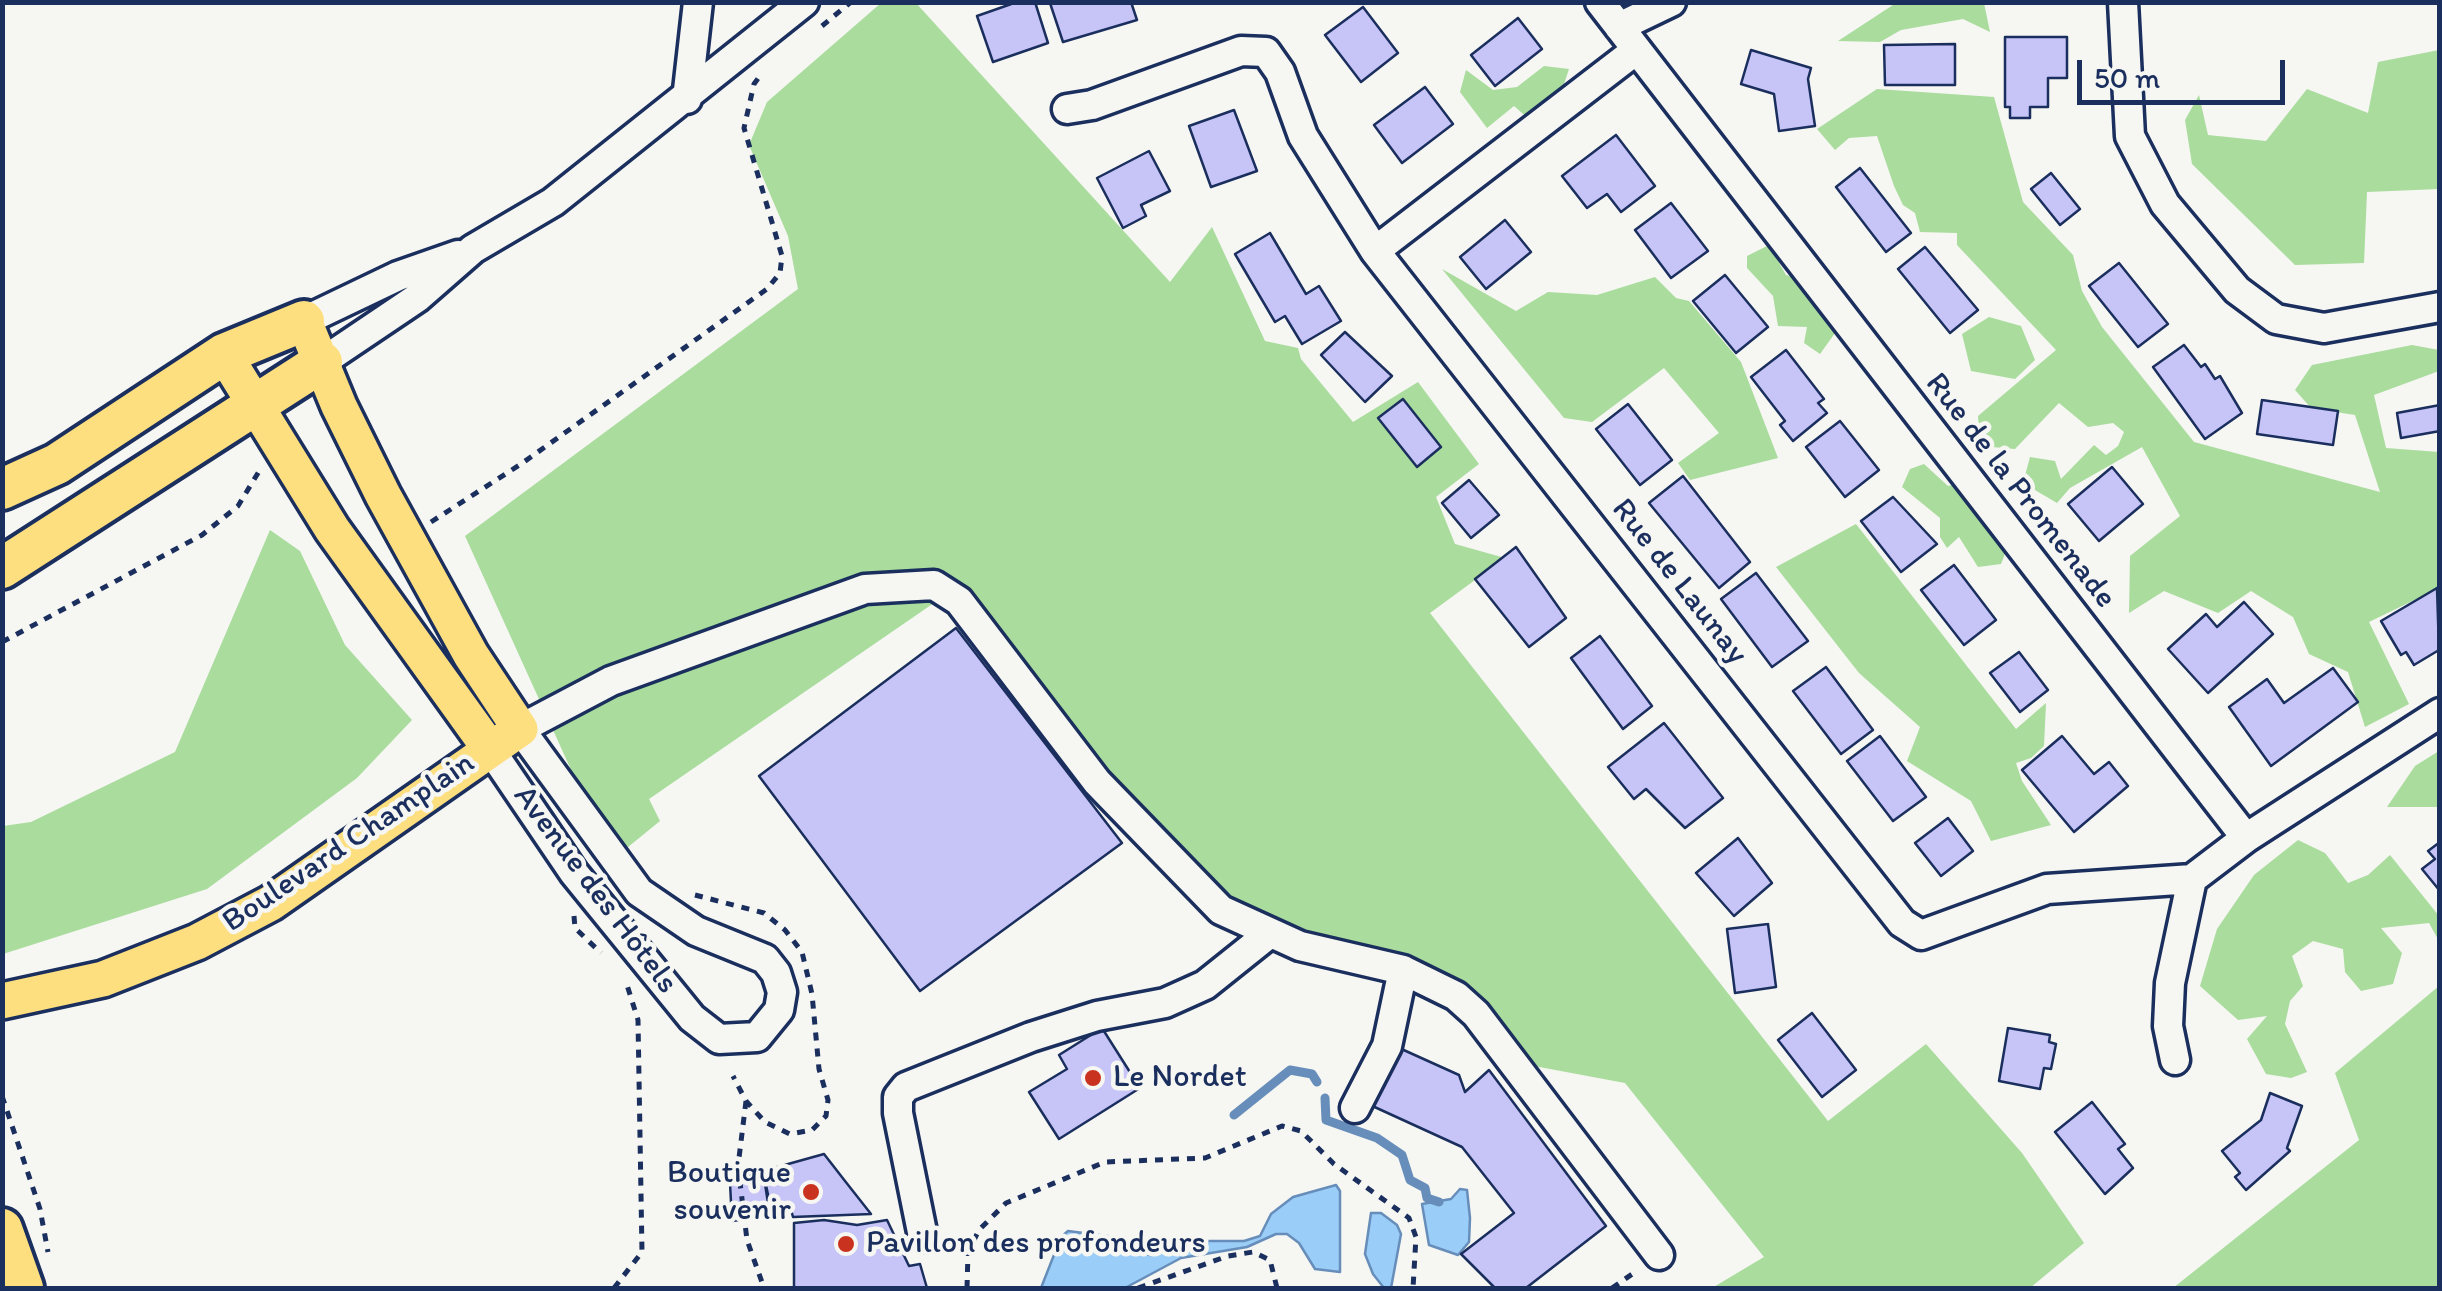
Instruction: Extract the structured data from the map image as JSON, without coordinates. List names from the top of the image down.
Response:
{
  "streets": {
    "main road": ["Boulevard Champlain", "Avenue des Hôtels"],
    "street": ["Rue de la Promenade", "Rue de Launay"]
  },
  "crossings": [
    ["Boulevard Champlain", "Avenue des Hôtels"]
  ],
  "places": ["Le Nordet", "Boutique souvenir", "Pavillon des profondeurs"],
  "scale_bar": "50 m"
}
